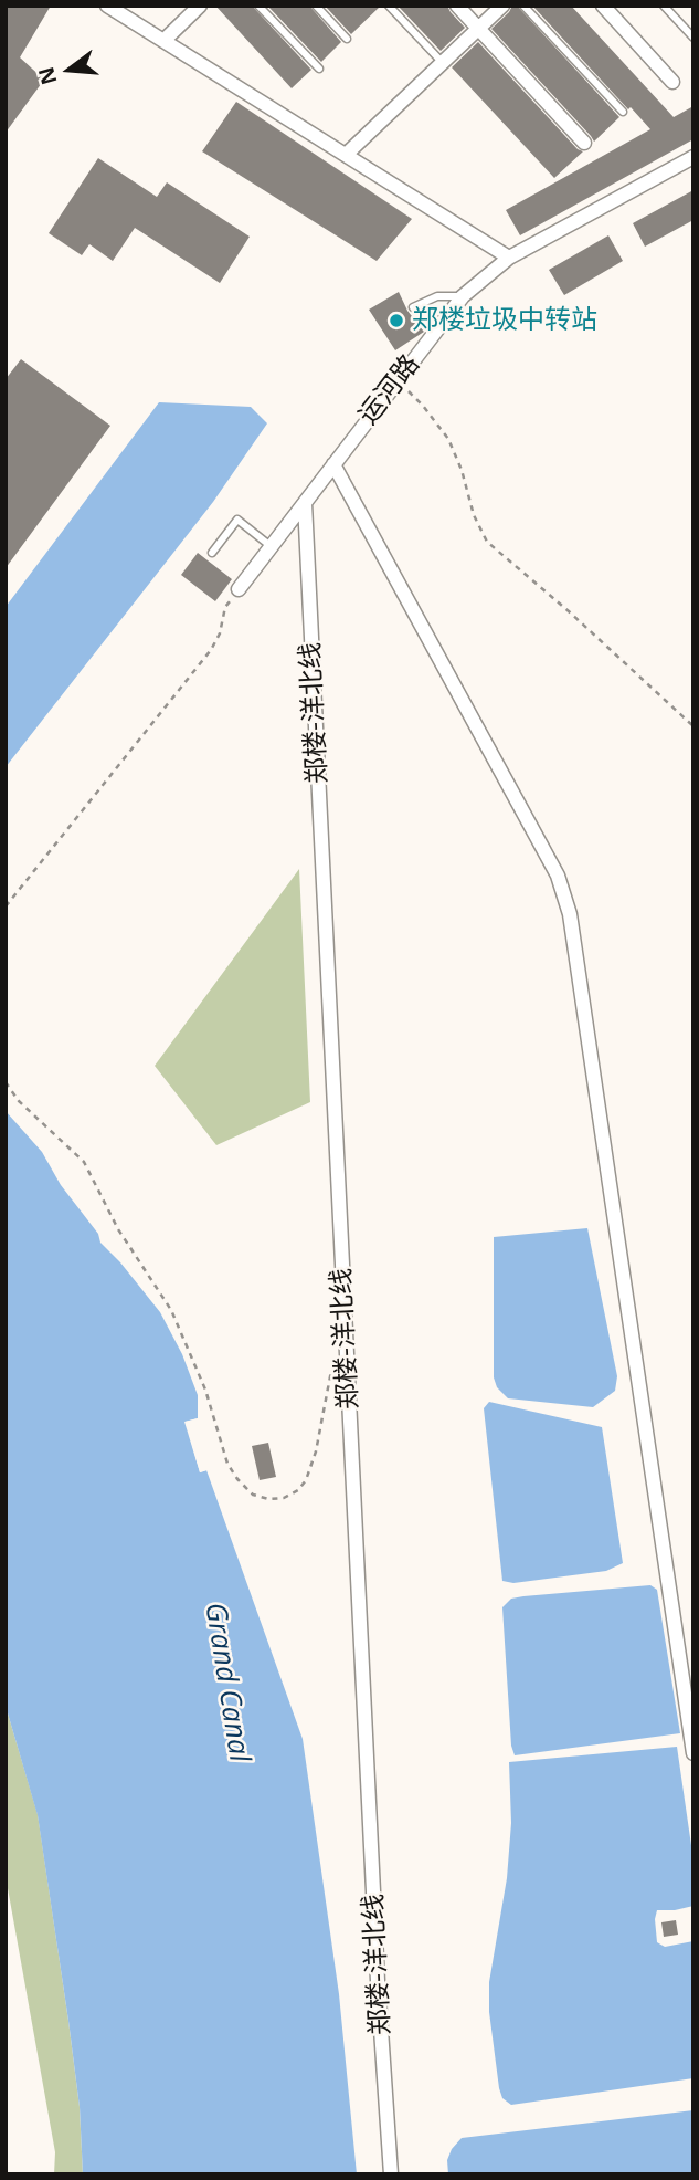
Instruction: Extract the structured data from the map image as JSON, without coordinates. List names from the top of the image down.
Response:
{
  "streets": {
    "street": ["运河路", "郑楼-洋北线"]
  },
  "crossings": [
    ["运河路", "郑楼-洋北线"]
  ],
  "water": ["Grand Canal"],
  "places": ["郑楼垃圾中转站"],
  "north": "left"
}
